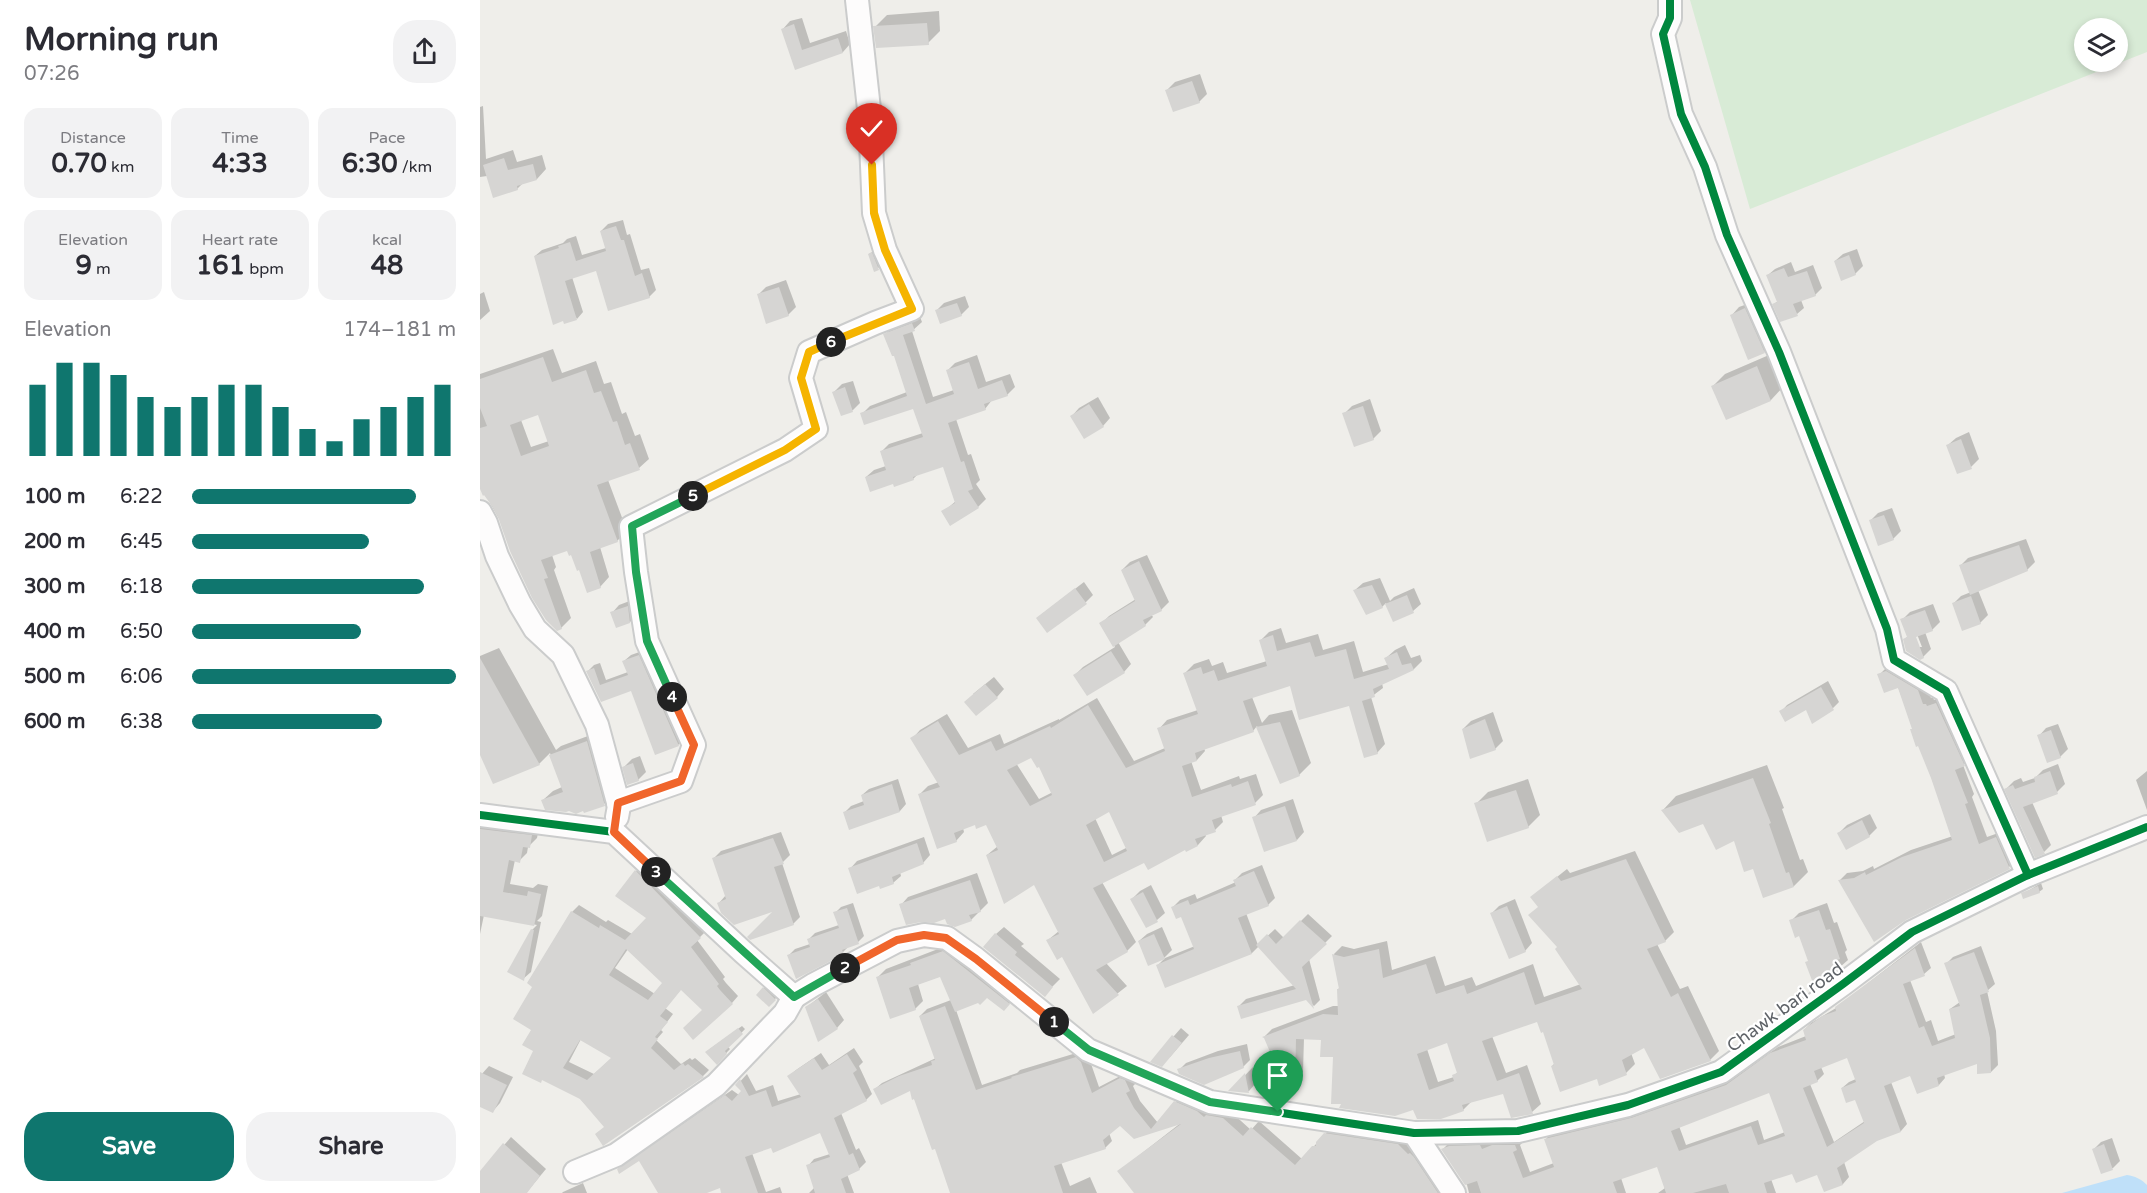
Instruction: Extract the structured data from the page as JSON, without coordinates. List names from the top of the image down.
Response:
{
  "streets": {
    "street": ["Chawk bari road"]
  },
  "page": {
    "heading": ["Morning run", "07:26"],
    "stats": [
      ["Distance", "0.70 km"],
      ["Time", "4:33"],
      ["Pace", "6:30 /km"],
      ["Elevation", "9 m"],
      ["Heart rate", "161 bpm"],
      ["kcal", "48"]
    ],
    "chart": ["Elevation", "174–181 m"],
    "pins": [
      "6",
      "5",
      "4",
      "3",
      "2",
      "1"
    ],
    "list": [
      {
        "name": "100 m",
        "note": "6:22"
      },
      {
        "name": "200 m",
        "note": "6:45"
      },
      {
        "name": "300 m",
        "note": "6:18"
      },
      {
        "name": "400 m",
        "note": "6:50"
      },
      {
        "name": "500 m",
        "note": "6:06"
      },
      {
        "name": "600 m",
        "note": "6:38"
      }
    ],
    "buttons": ["Save", "Share"]
  }
}
